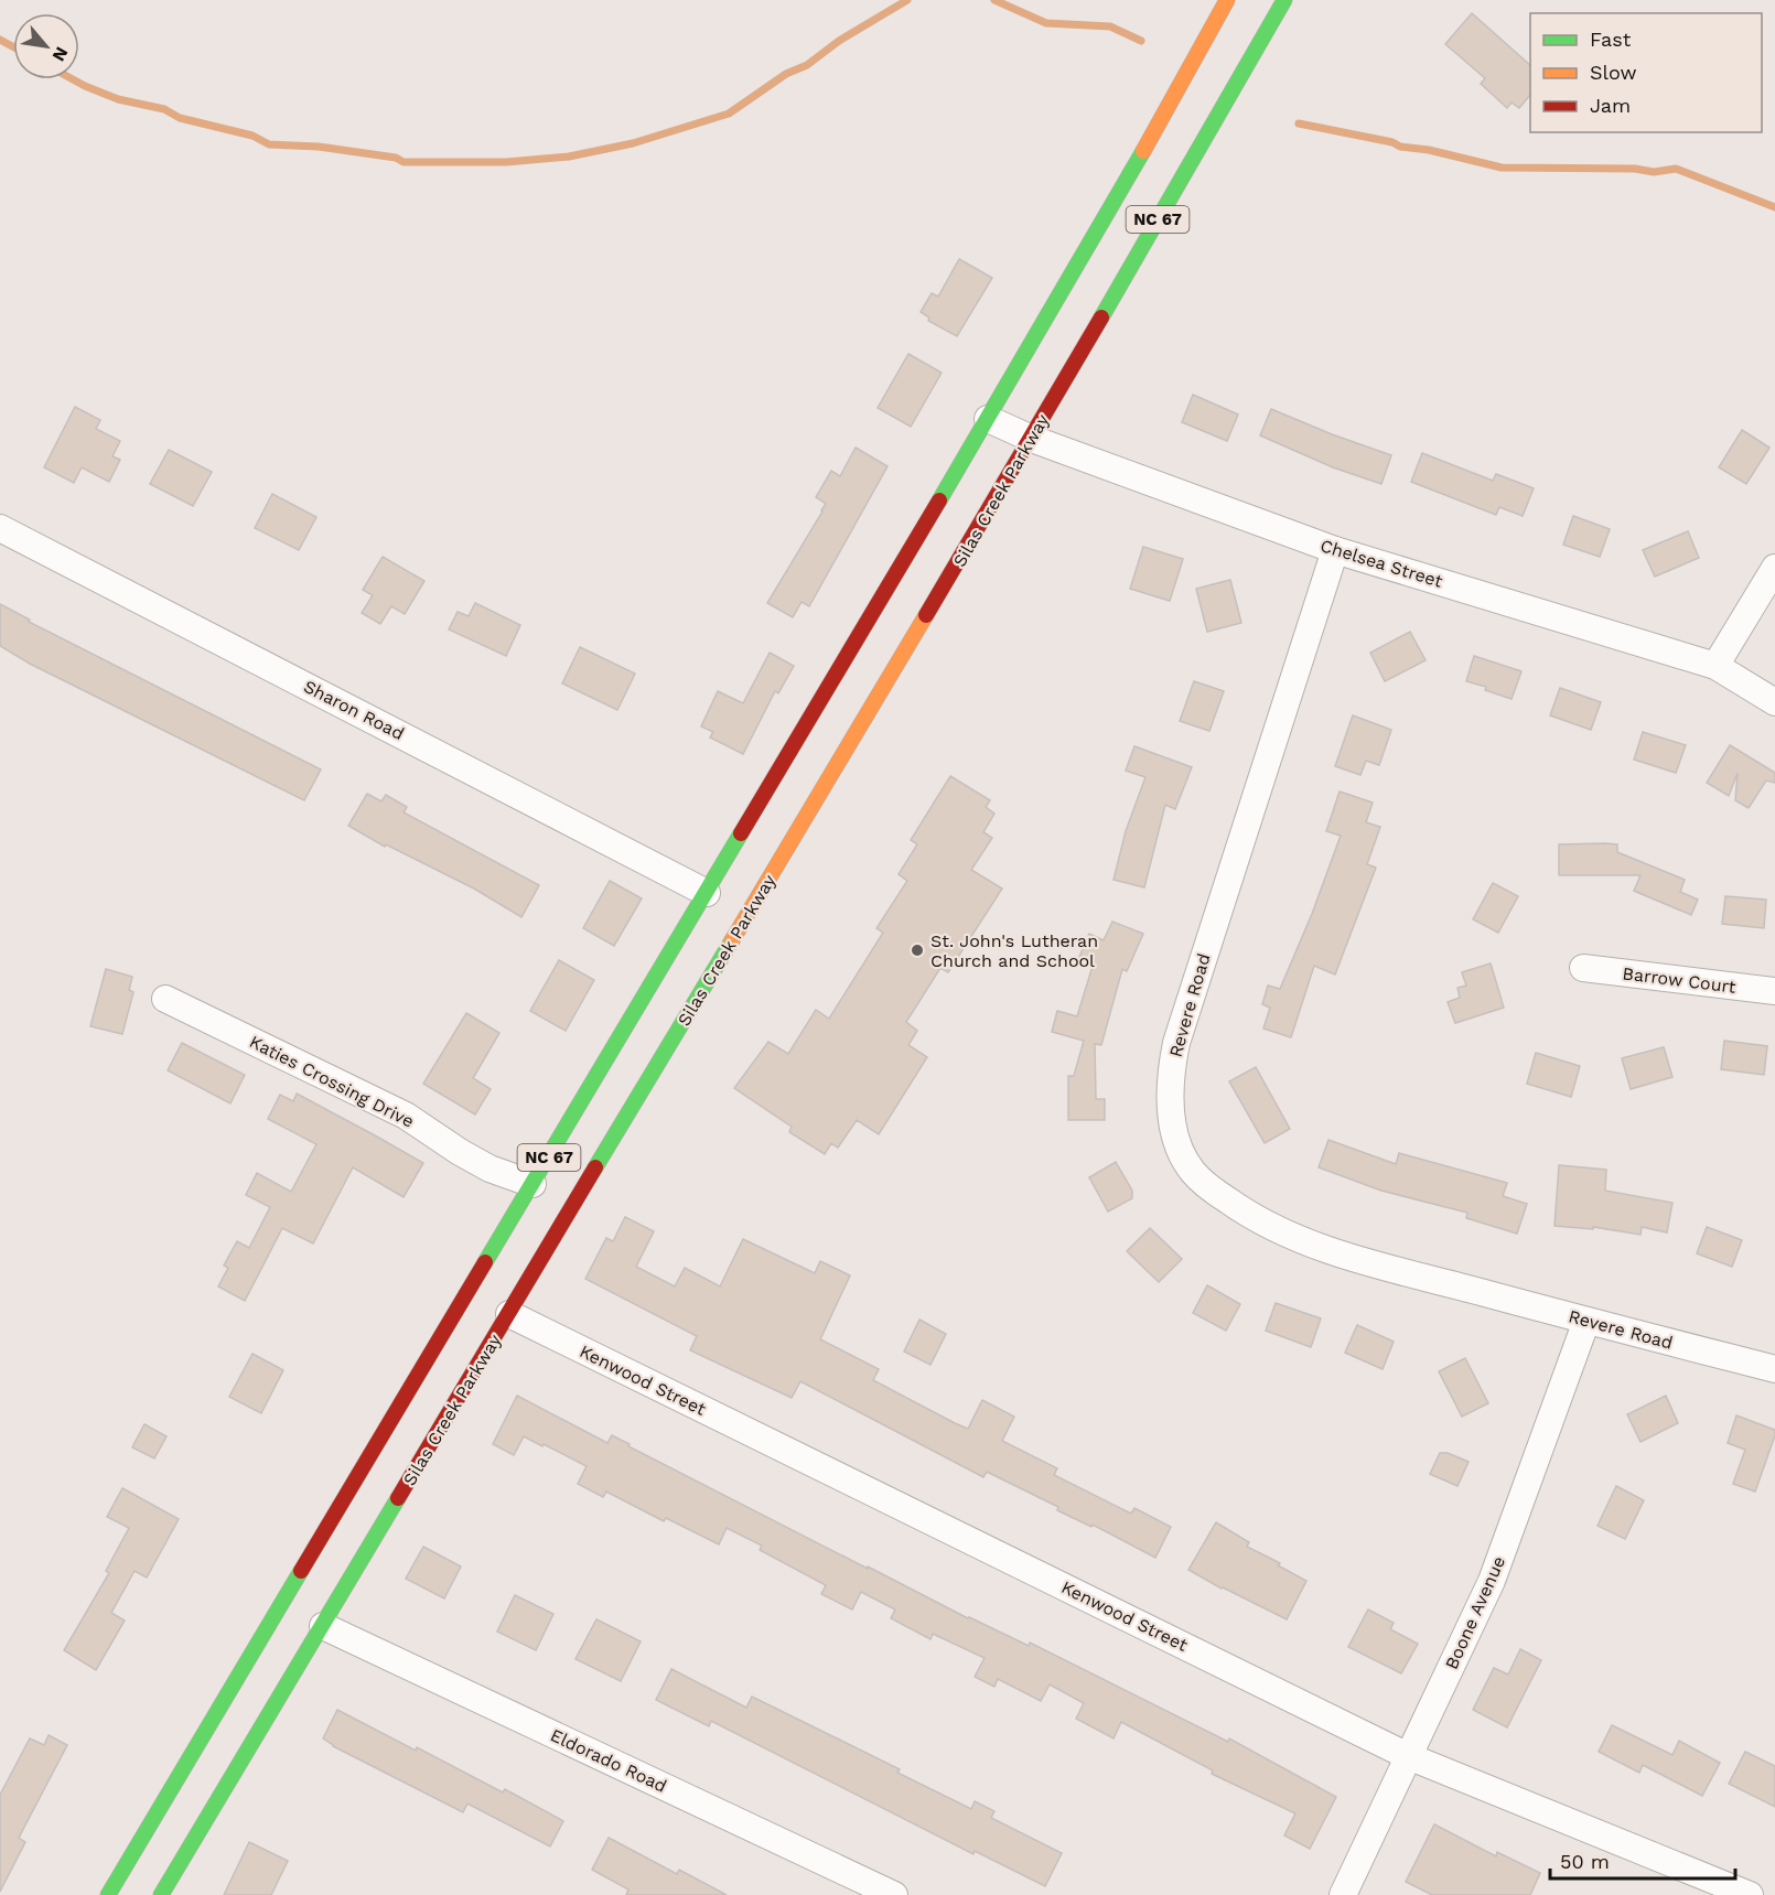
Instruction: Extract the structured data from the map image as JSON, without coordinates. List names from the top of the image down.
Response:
{
  "streets": {
    "main road": ["NC 67", "Silas Creek Parkway"],
    "street": [
      "Chelsea Street",
      "Sharon Road",
      "Barrow Court",
      "Revere Road",
      "Katies Crossing Drive",
      "Kenwood Street",
      "Boone Avenue",
      "Eldorado Road"
    ]
  },
  "crossings": [
    ["NC 67", "Chelsea Street"],
    ["NC 67", "Sharon Road"],
    ["NC 67", "Katies Crossing Drive"],
    ["Silas Creek Parkway", "Chelsea Street"],
    ["Silas Creek Parkway", "Kenwood Street"],
    ["Silas Creek Parkway", "Eldorado Road"],
    ["Chelsea Street", "Revere Road"],
    ["Revere Road", "Boone Avenue"],
    ["Kenwood Street", "Boone Avenue"]
  ],
  "places": ["St. John's Lutheran Church and School"],
  "legend": ["Fast", "Slow", "Jam"],
  "scale_bar": "50 m",
  "north": "bottom right"
}
